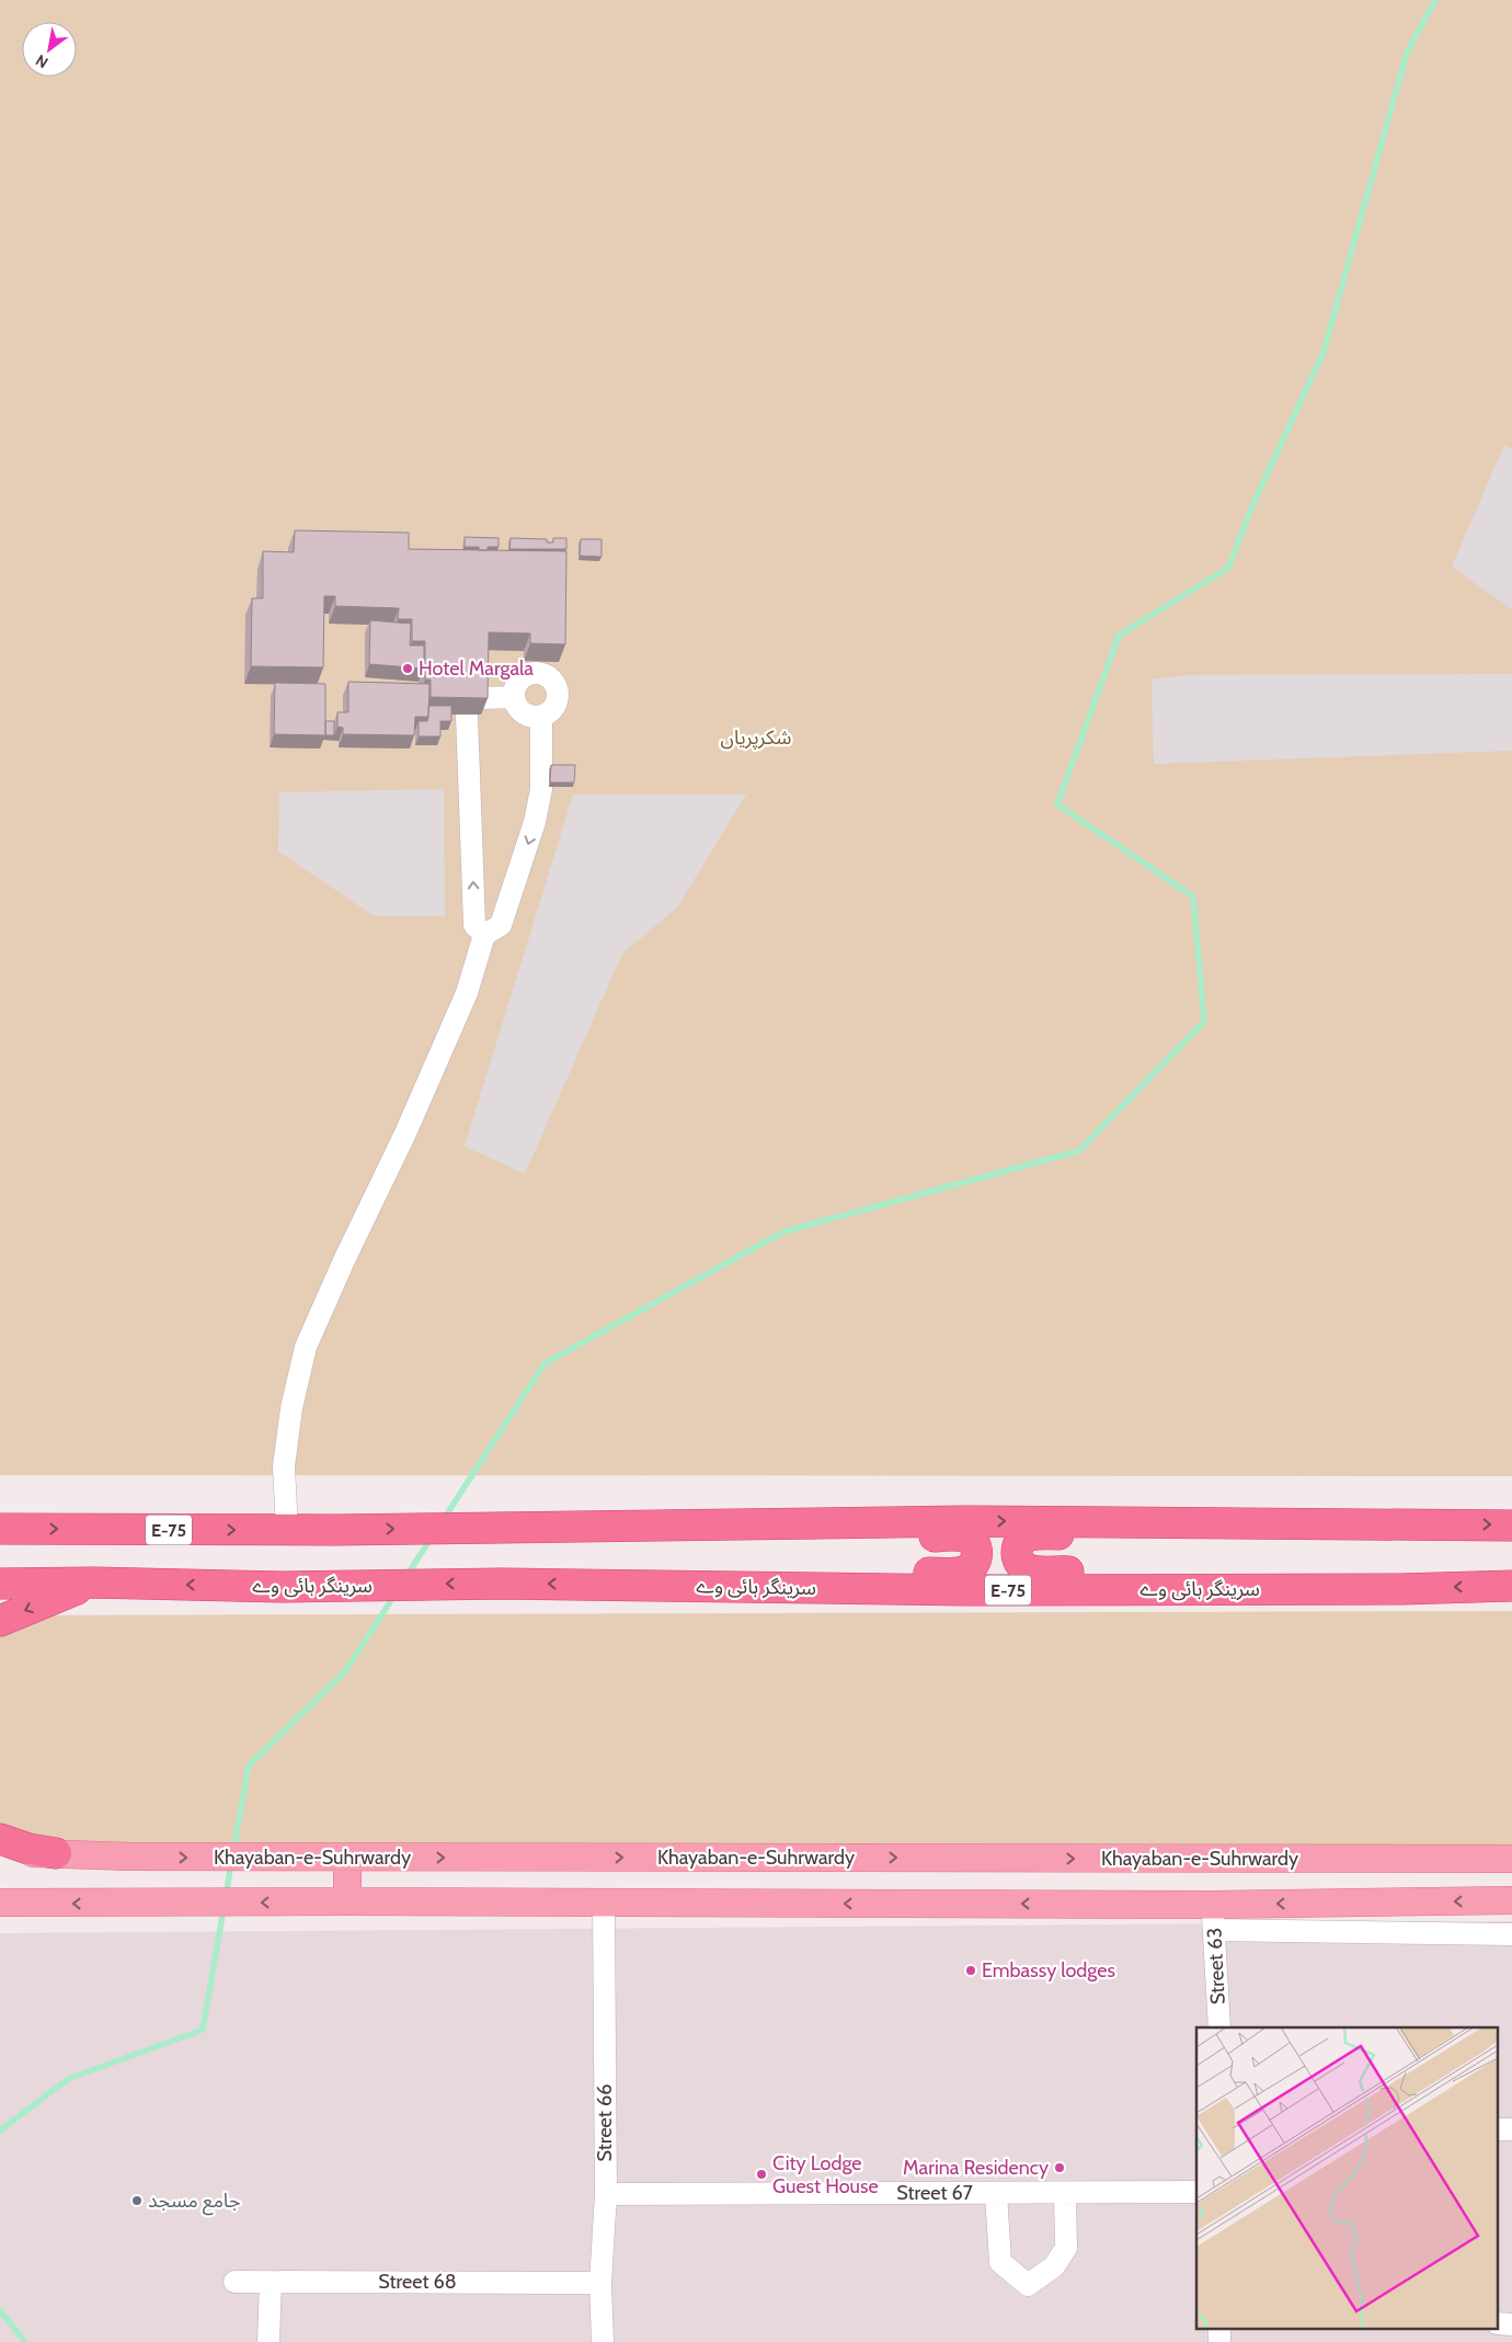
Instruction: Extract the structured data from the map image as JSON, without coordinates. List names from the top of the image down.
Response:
{
  "streets": {
    "highway": ["E-75", "سرینگر ہائی وے"],
    "main road": ["Khayaban-e-Suhrwardy"],
    "street": [
      "Street 63",
      "Street 66",
      "Street 67",
      "Street 68"
    ]
  },
  "crossings": [
    ["Street 66", "Street 67"],
    ["Street 66", "Street 68"]
  ],
  "parks": ["شکرپریاں"],
  "places": [
    "Hotel Margala",
    "Embassy lodges",
    "Marina Residency",
    "City Lodge Guest House",
    "جامع مسجد"
  ],
  "north": "bottom left"
}
